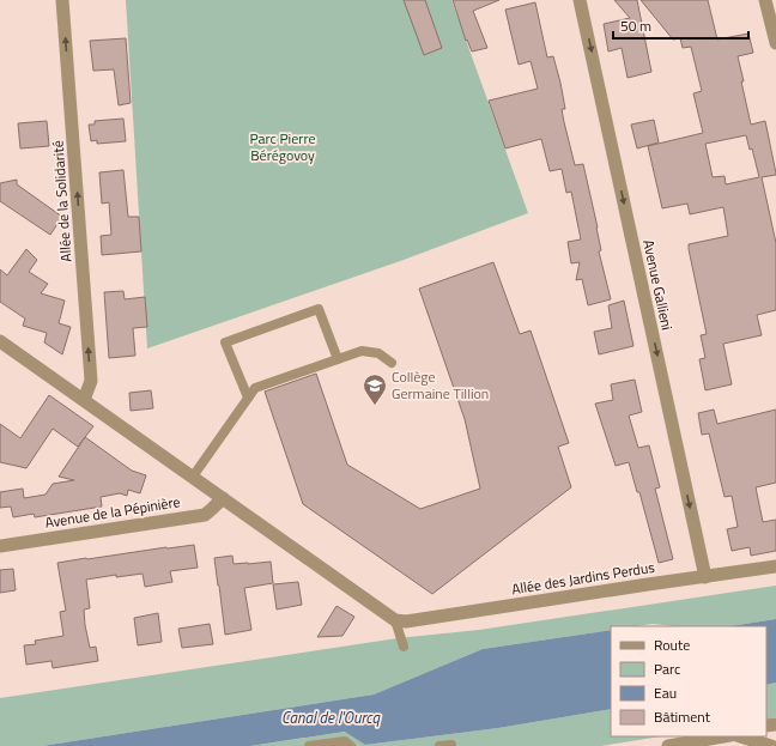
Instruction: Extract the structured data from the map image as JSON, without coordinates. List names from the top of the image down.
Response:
{
  "streets": {
    "street": [
      "Allée de la Solidarité",
      "Avenue Gallieni",
      "Avenue de la Pépinière",
      "Allée des Jardins Perdus"
    ]
  },
  "crossings": [
    ["Avenue Gallieni", "Allée des Jardins Perdus"]
  ],
  "one_way": ["Allée de la Solidarité", "Avenue Gallieni"],
  "water": ["Canal de l'Ourcq"],
  "parks": ["Parc Pierre Bérégovoy"],
  "places": {
    "school or university": ["Collège Germaine Tillion"]
  },
  "legend": [
    "Route",
    "Parc",
    "Eau",
    "Bâtiment"
  ],
  "scale_bar": "50 m"
}
